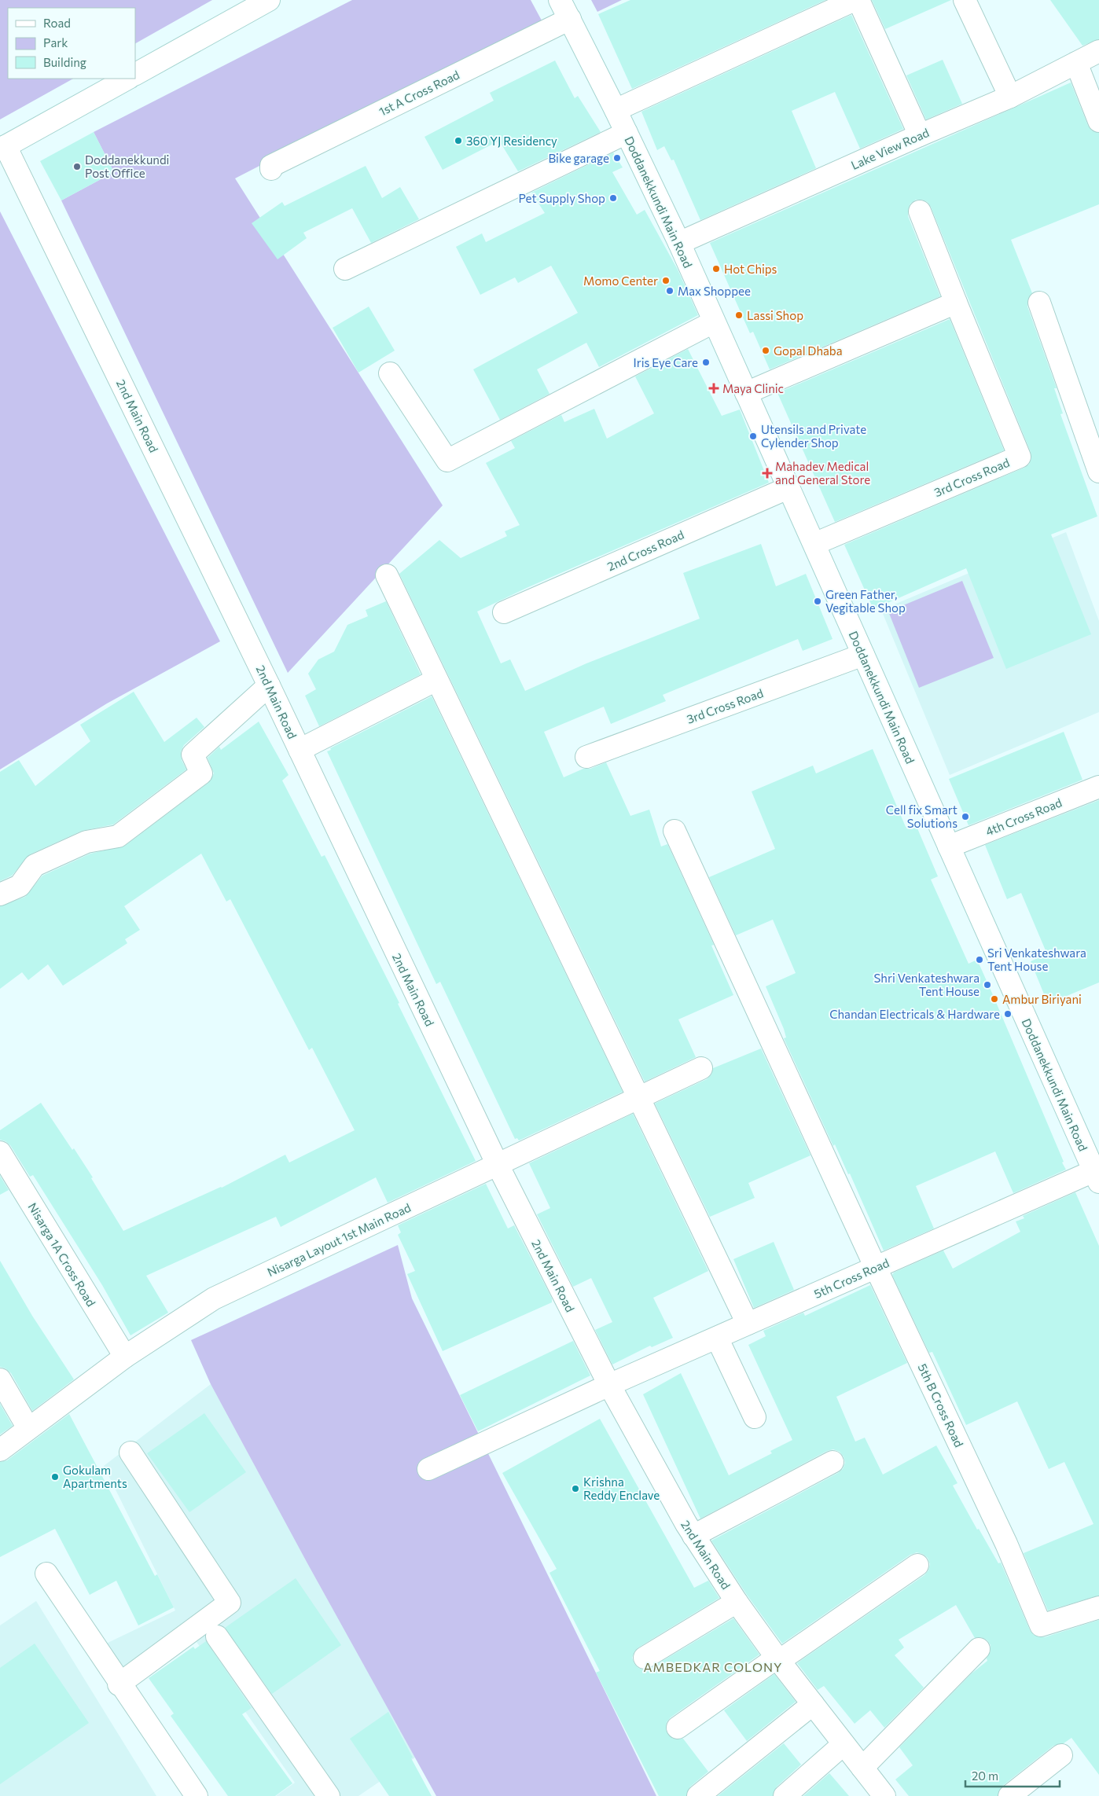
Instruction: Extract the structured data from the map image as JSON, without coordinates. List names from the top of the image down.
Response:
{
  "streets": {
    "street": [
      "1st A Cross Road",
      "Lake View Road",
      "Doddanekkundi Main Road",
      "2nd Main Road",
      "3rd Cross Road",
      "2nd Cross Road",
      "4th Cross Road",
      "Nisarga Layout 1st Main Road",
      "Nisarga 1A Cross Road",
      "5th Cross Road",
      "5th B Cross Road"
    ]
  },
  "crossings": [
    ["1st A Cross Road", "Doddanekkundi Main Road"],
    ["Lake View Road", "Doddanekkundi Main Road"],
    ["Doddanekkundi Main Road", "3rd Cross Road"],
    ["Doddanekkundi Main Road", "2nd Cross Road"],
    ["Doddanekkundi Main Road", "4th Cross Road"],
    ["Doddanekkundi Main Road", "5th Cross Road"],
    ["2nd Main Road", "Nisarga Layout 1st Main Road"],
    ["2nd Main Road", "5th Cross Road"],
    ["Nisarga Layout 1st Main Road", "Nisarga 1A Cross Road"],
    ["5th Cross Road", "5th B Cross Road"]
  ],
  "districts": ["AMBEDKAR COLONY"],
  "places": {
    "other": [
      "360 YJ Residency",
      "Bike garage",
      "Doddanekkundi Post Office",
      "Pet Supply Shop",
      "Hot Chips",
      "Momo Center",
      "Max Shoppee",
      "Lassi Shop",
      "Gopal Dhaba",
      "Iris Eye Care",
      "Utensils and Private Cylender Shop",
      "Green Father, Vegitable Shop",
      "Cell fix Smart Solutions",
      "Sri Venkateshwara Tent House",
      "Shri Venkateshwara Tent House",
      "Ambur Biriyani",
      "Chandan Electricals & Hardware",
      "Gokulam Apartments",
      "Krishna Reddy Enclave"
    ],
    "health": ["Maya Clinic", "Mahadev Medical and General Store"]
  },
  "legend": ["Road", "Park", "Building"],
  "scale_bar": "20 m"
}
